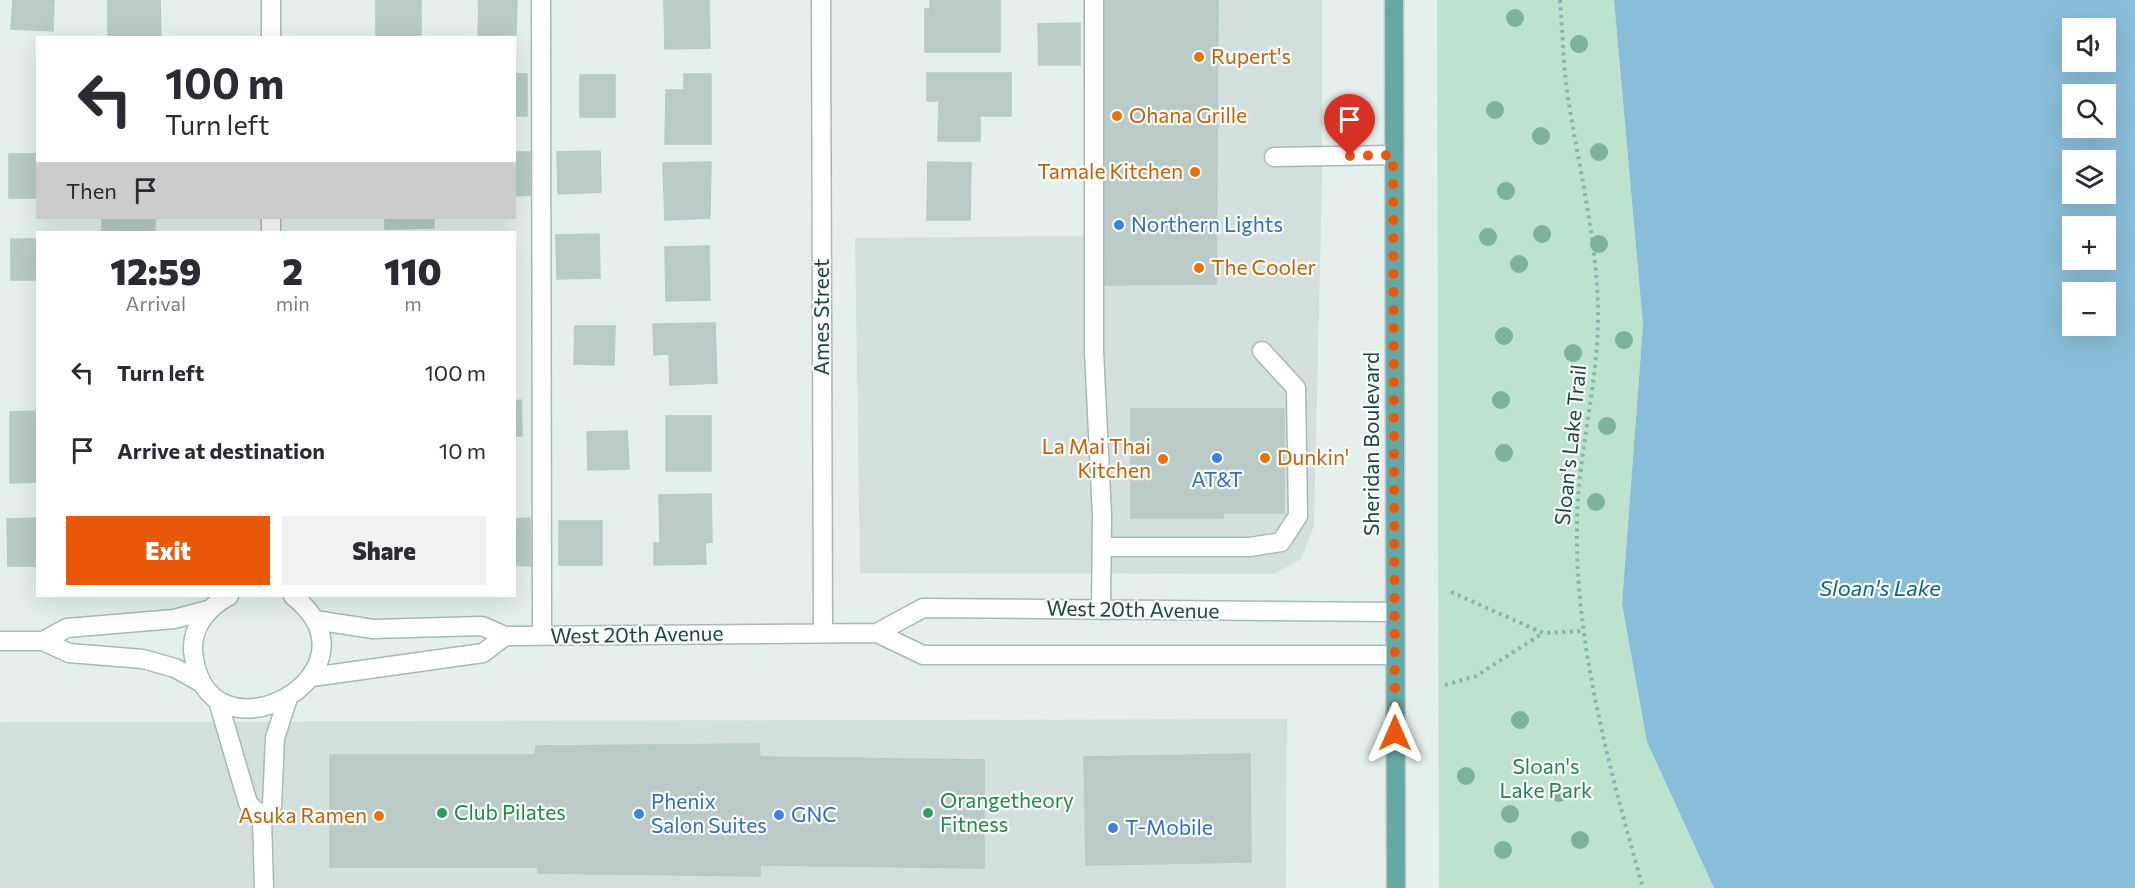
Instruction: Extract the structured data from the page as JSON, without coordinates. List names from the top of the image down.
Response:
{
  "streets": {
    "main road": ["Sheridan Boulevard"],
    "street": ["Ames Street", "West 20th Avenue"],
    "path": ["Sloan's Lake Trail"]
  },
  "crossings": [
    ["Ames Street", "West 20th Avenue"],
    ["Sheridan Boulevard", "West 20th Avenue"]
  ],
  "water": ["Sloan's Lake"],
  "parks": ["Sloan's Lake Park"],
  "places": [
    "Rupert's",
    "Ohana Grille",
    "Tamale Kitchen",
    "Northern Lights",
    "The Cooler",
    "AT&T",
    "Dunkin'",
    "La Mai Thai Kitchen",
    "Club Pilates",
    "Orangetheory Fitness",
    "Phenix Salon Suites",
    "GNC",
    "Asuka Ramen",
    "T-Mobile"
  ],
  "page": {
    "map_buttons": ["+", "−"],
    "turn": ["100 m", "Turn left"],
    "then": "Then",
    "eta": [
      "12:59",
      "Arrival",
      "2",
      "min",
      "110",
      "m"
    ],
    "list": [
      {
        "name": "Turn left",
        "value": "100 m"
      },
      {
        "name": "Arrive at destination",
        "value": "10 m"
      }
    ],
    "buttons": ["Exit", "Share"]
  }
}
